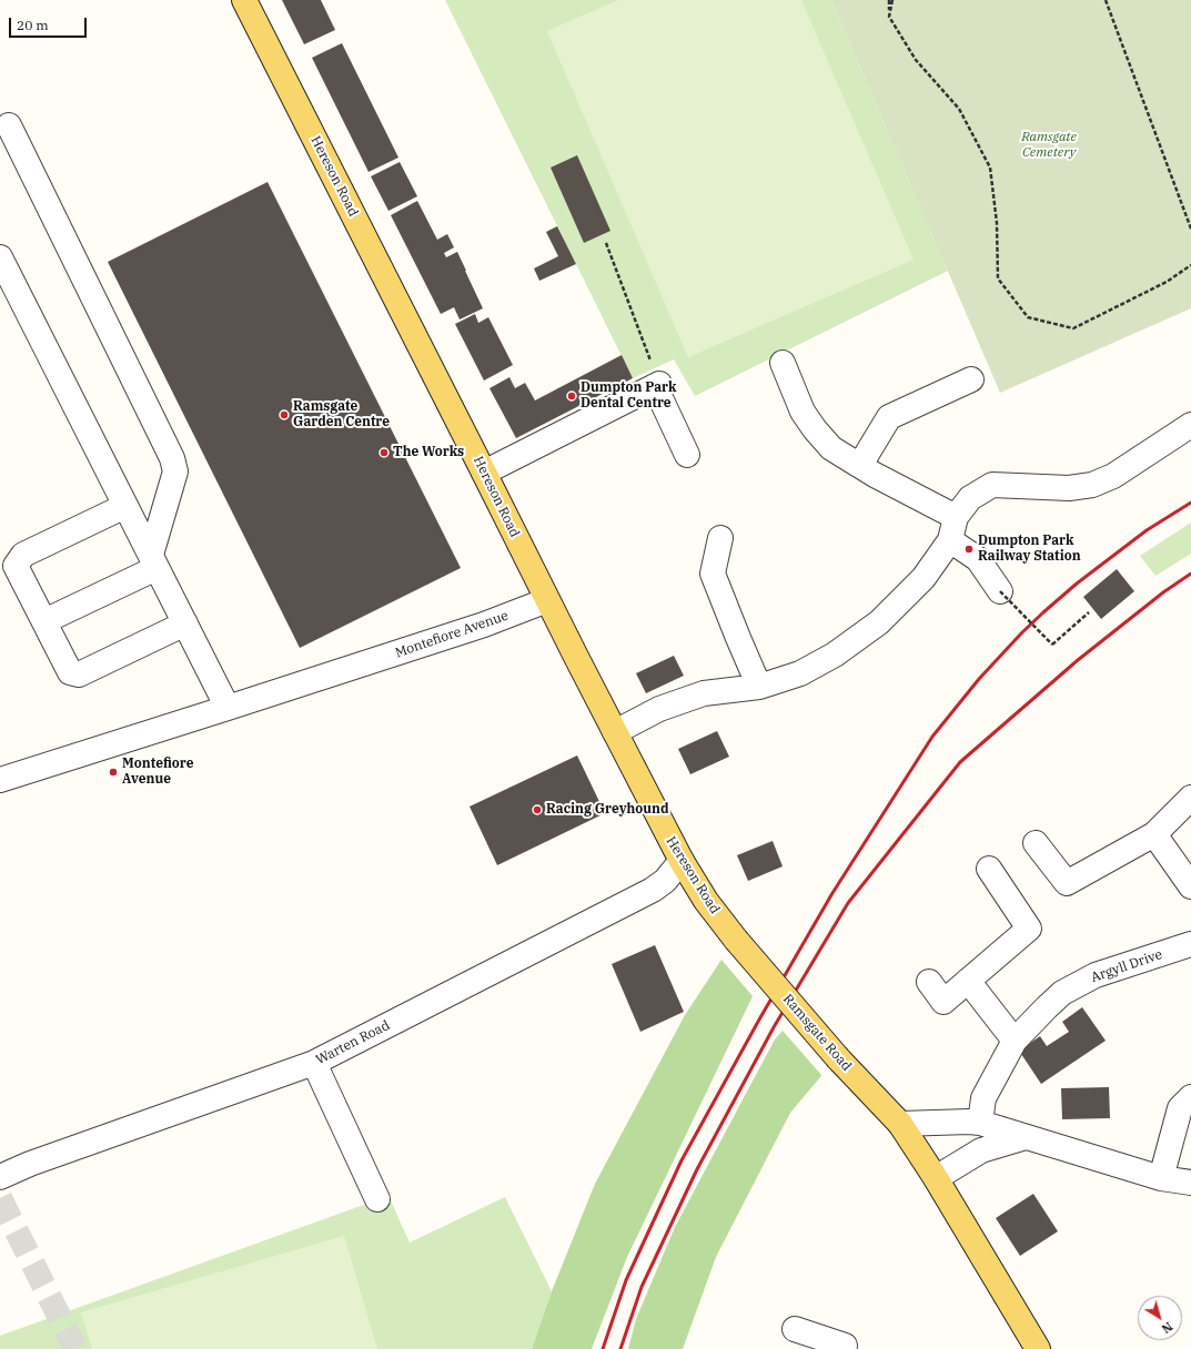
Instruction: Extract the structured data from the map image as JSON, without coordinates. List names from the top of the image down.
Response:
{
  "streets": {
    "main road": ["Hereson Road", "Ramsgate Road"],
    "street": ["Montefiore Avenue", "Argyll Drive", "Warten Road"]
  },
  "crossings": [
    ["Hereson Road", "Montefiore Avenue"],
    ["Hereson Road", "Ramsgate Road"],
    ["Hereson Road", "Warten Road"]
  ],
  "parks": ["Ramsgate Cemetery"],
  "places": [
    "Dumpton Park Dental Centre",
    "Ramsgate Garden Centre",
    "The Works",
    "Dumpton Park Railway Station",
    "Montefiore Avenue",
    "Racing Greyhound"
  ],
  "scale_bar": "20 m",
  "north": "bottom right"
}
